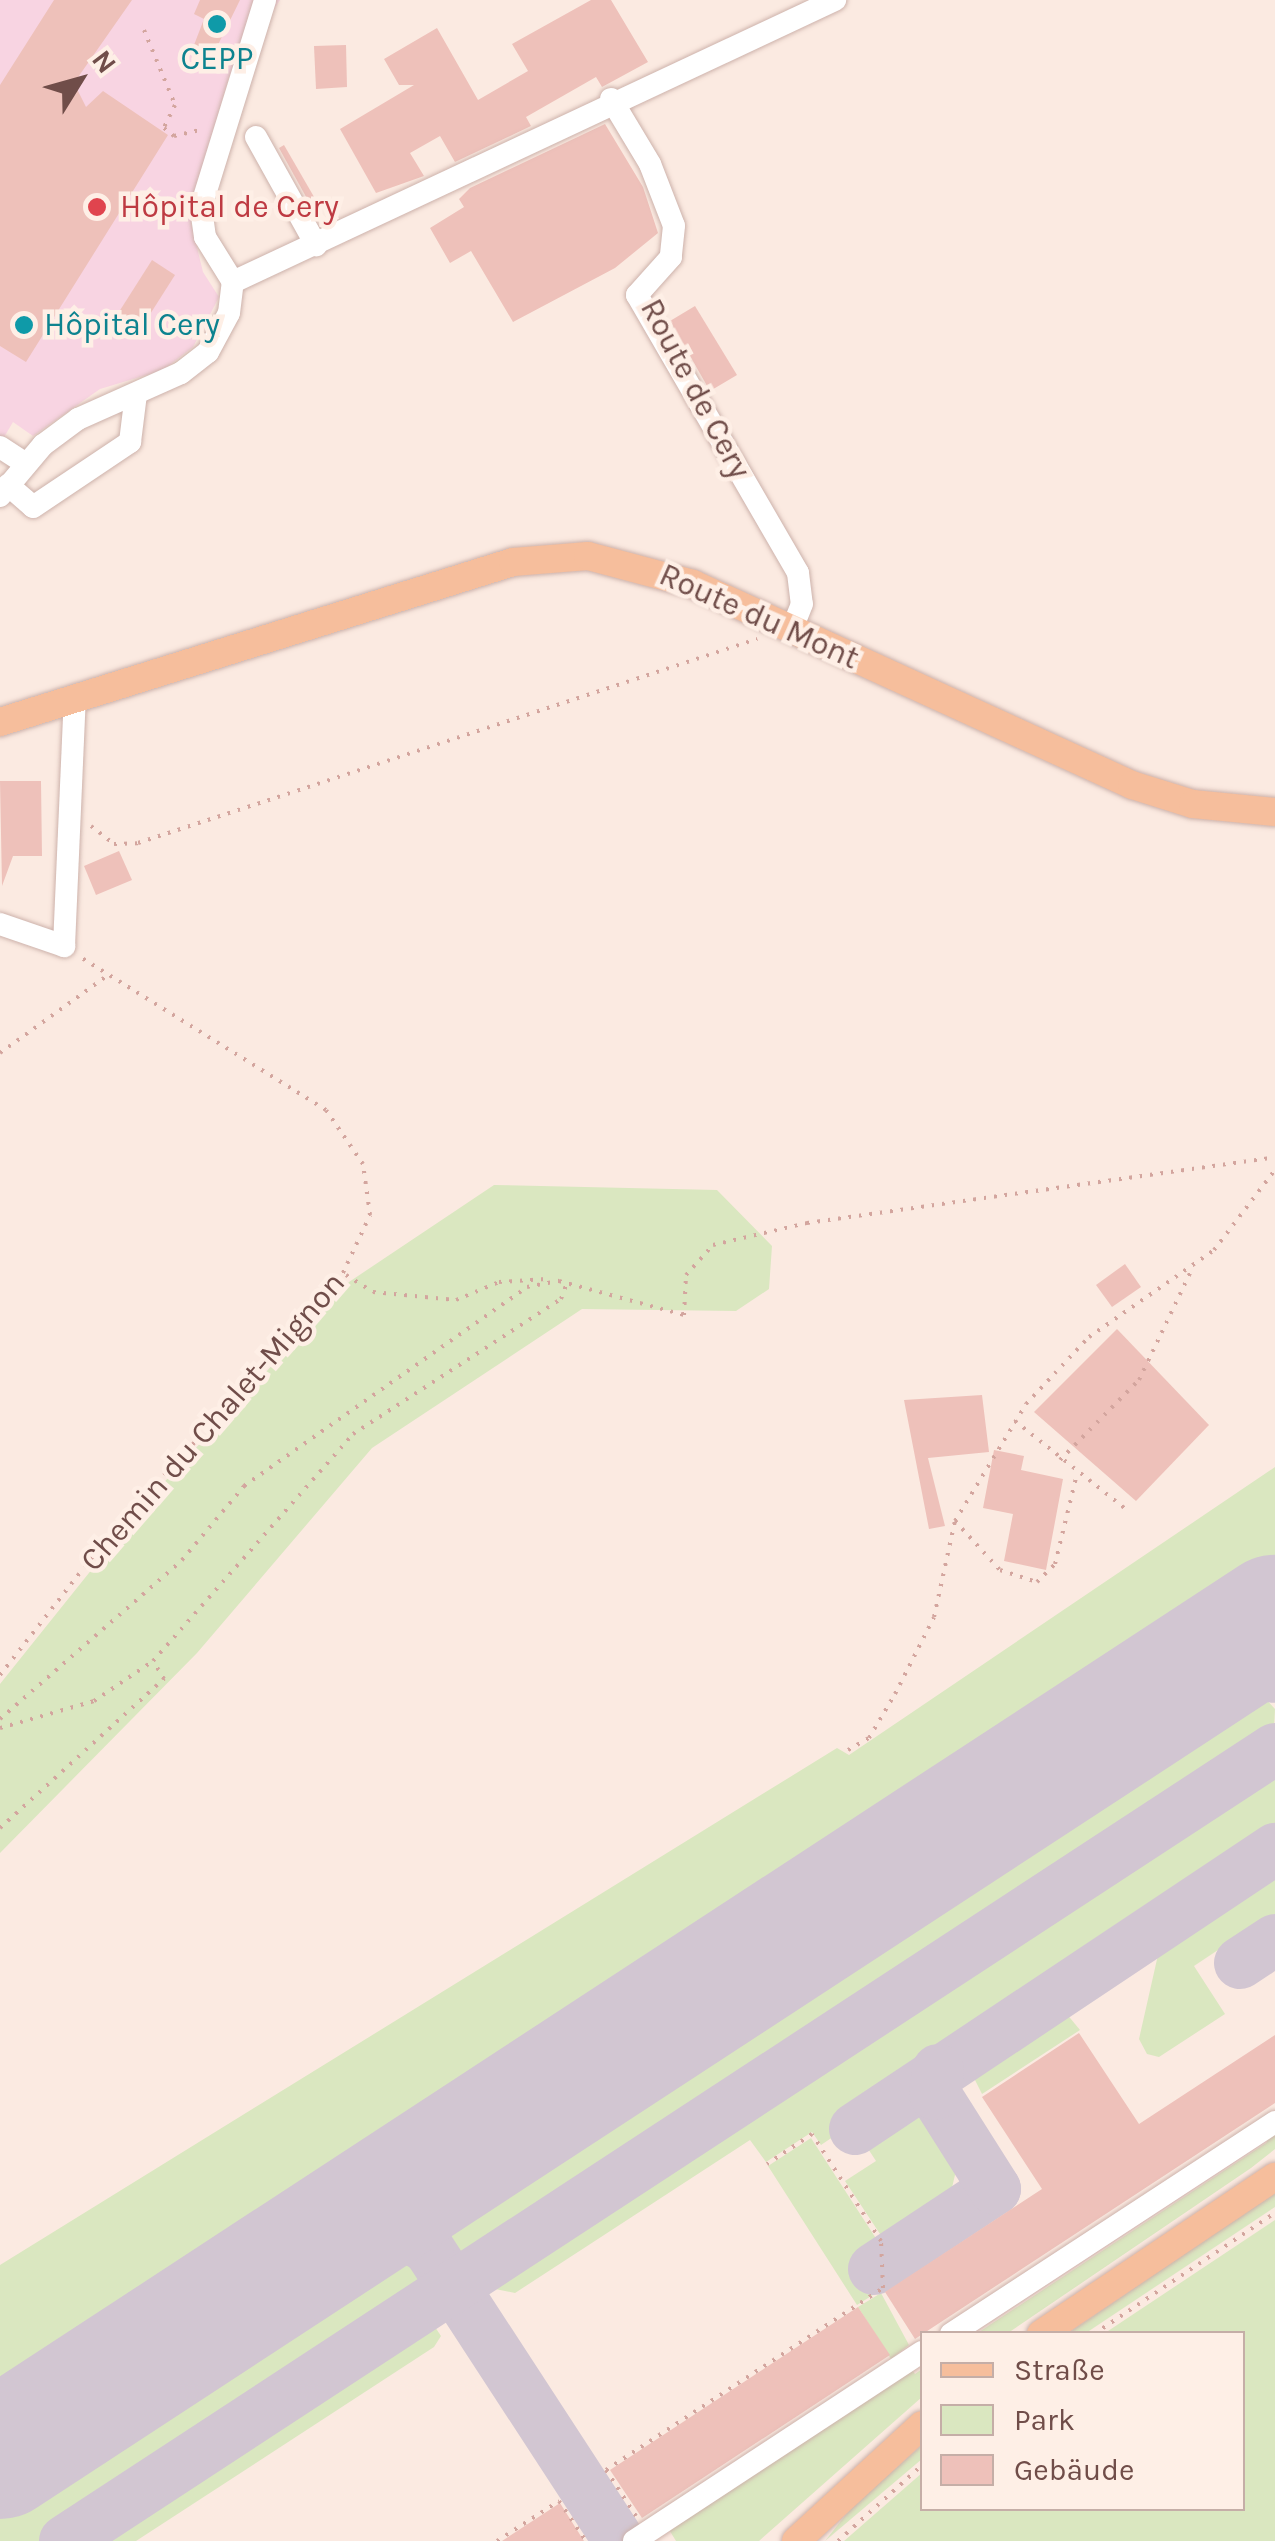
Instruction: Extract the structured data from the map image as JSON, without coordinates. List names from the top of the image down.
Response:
{
  "streets": {
    "main road": ["Route du Mont"],
    "street": ["Route de Cery"],
    "path": ["Chemin du Chalet-Mignon"]
  },
  "crossings": [
    ["Route de Cery", "Route du Mont"]
  ],
  "places": ["CEPP", "Hôpital de Cery", "Hôpital Cery"],
  "legend": ["Straße", "Park", "Gebäude"],
  "north": "top right"
}
